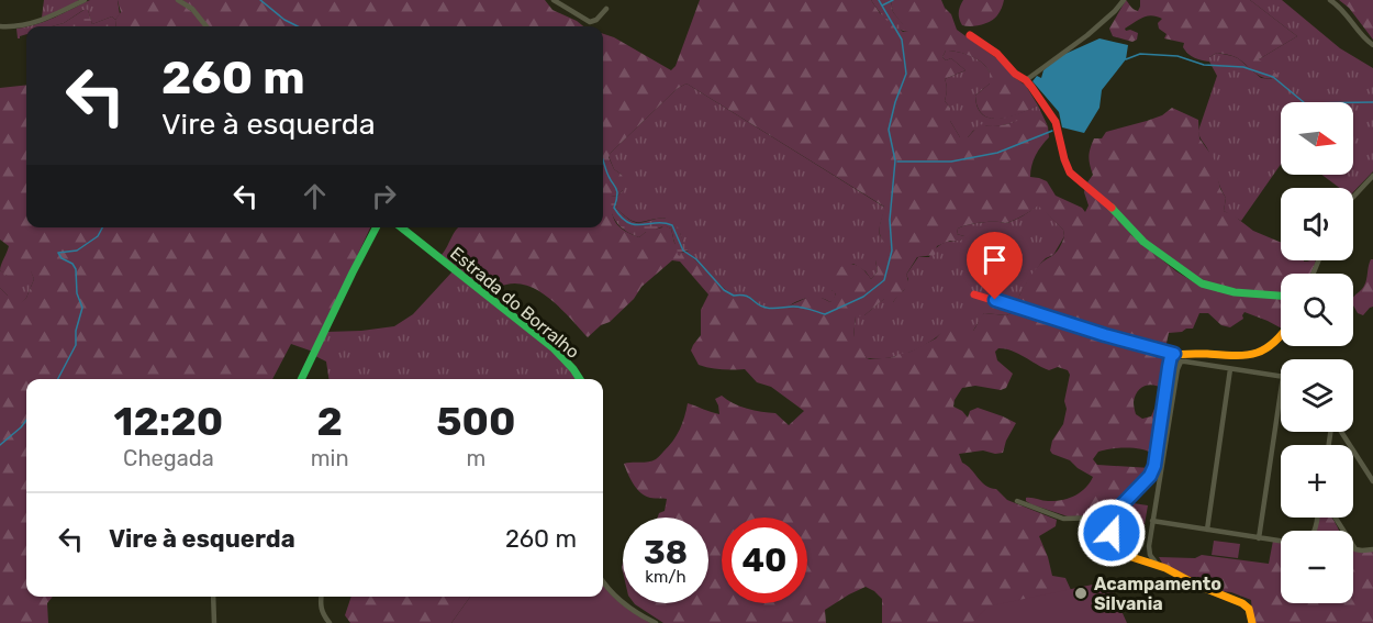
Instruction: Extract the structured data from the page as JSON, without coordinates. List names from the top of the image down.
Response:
{
  "streets": {
    "street": ["Estrada do Borralho"]
  },
  "places": ["Acampamento Silvania"],
  "north": "right",
  "page": {
    "turn": ["260 m", "Vire à esquerda"],
    "map_buttons": ["+", "−"],
    "eta": [
      "12:20",
      "Chegada",
      "2",
      "min",
      "500",
      "m"
    ],
    "list": [
      {
        "name": "Vire à esquerda",
        "value": "260 m"
      }
    ],
    "speed": "38 km/h",
    "limit": "40"
  }
}
